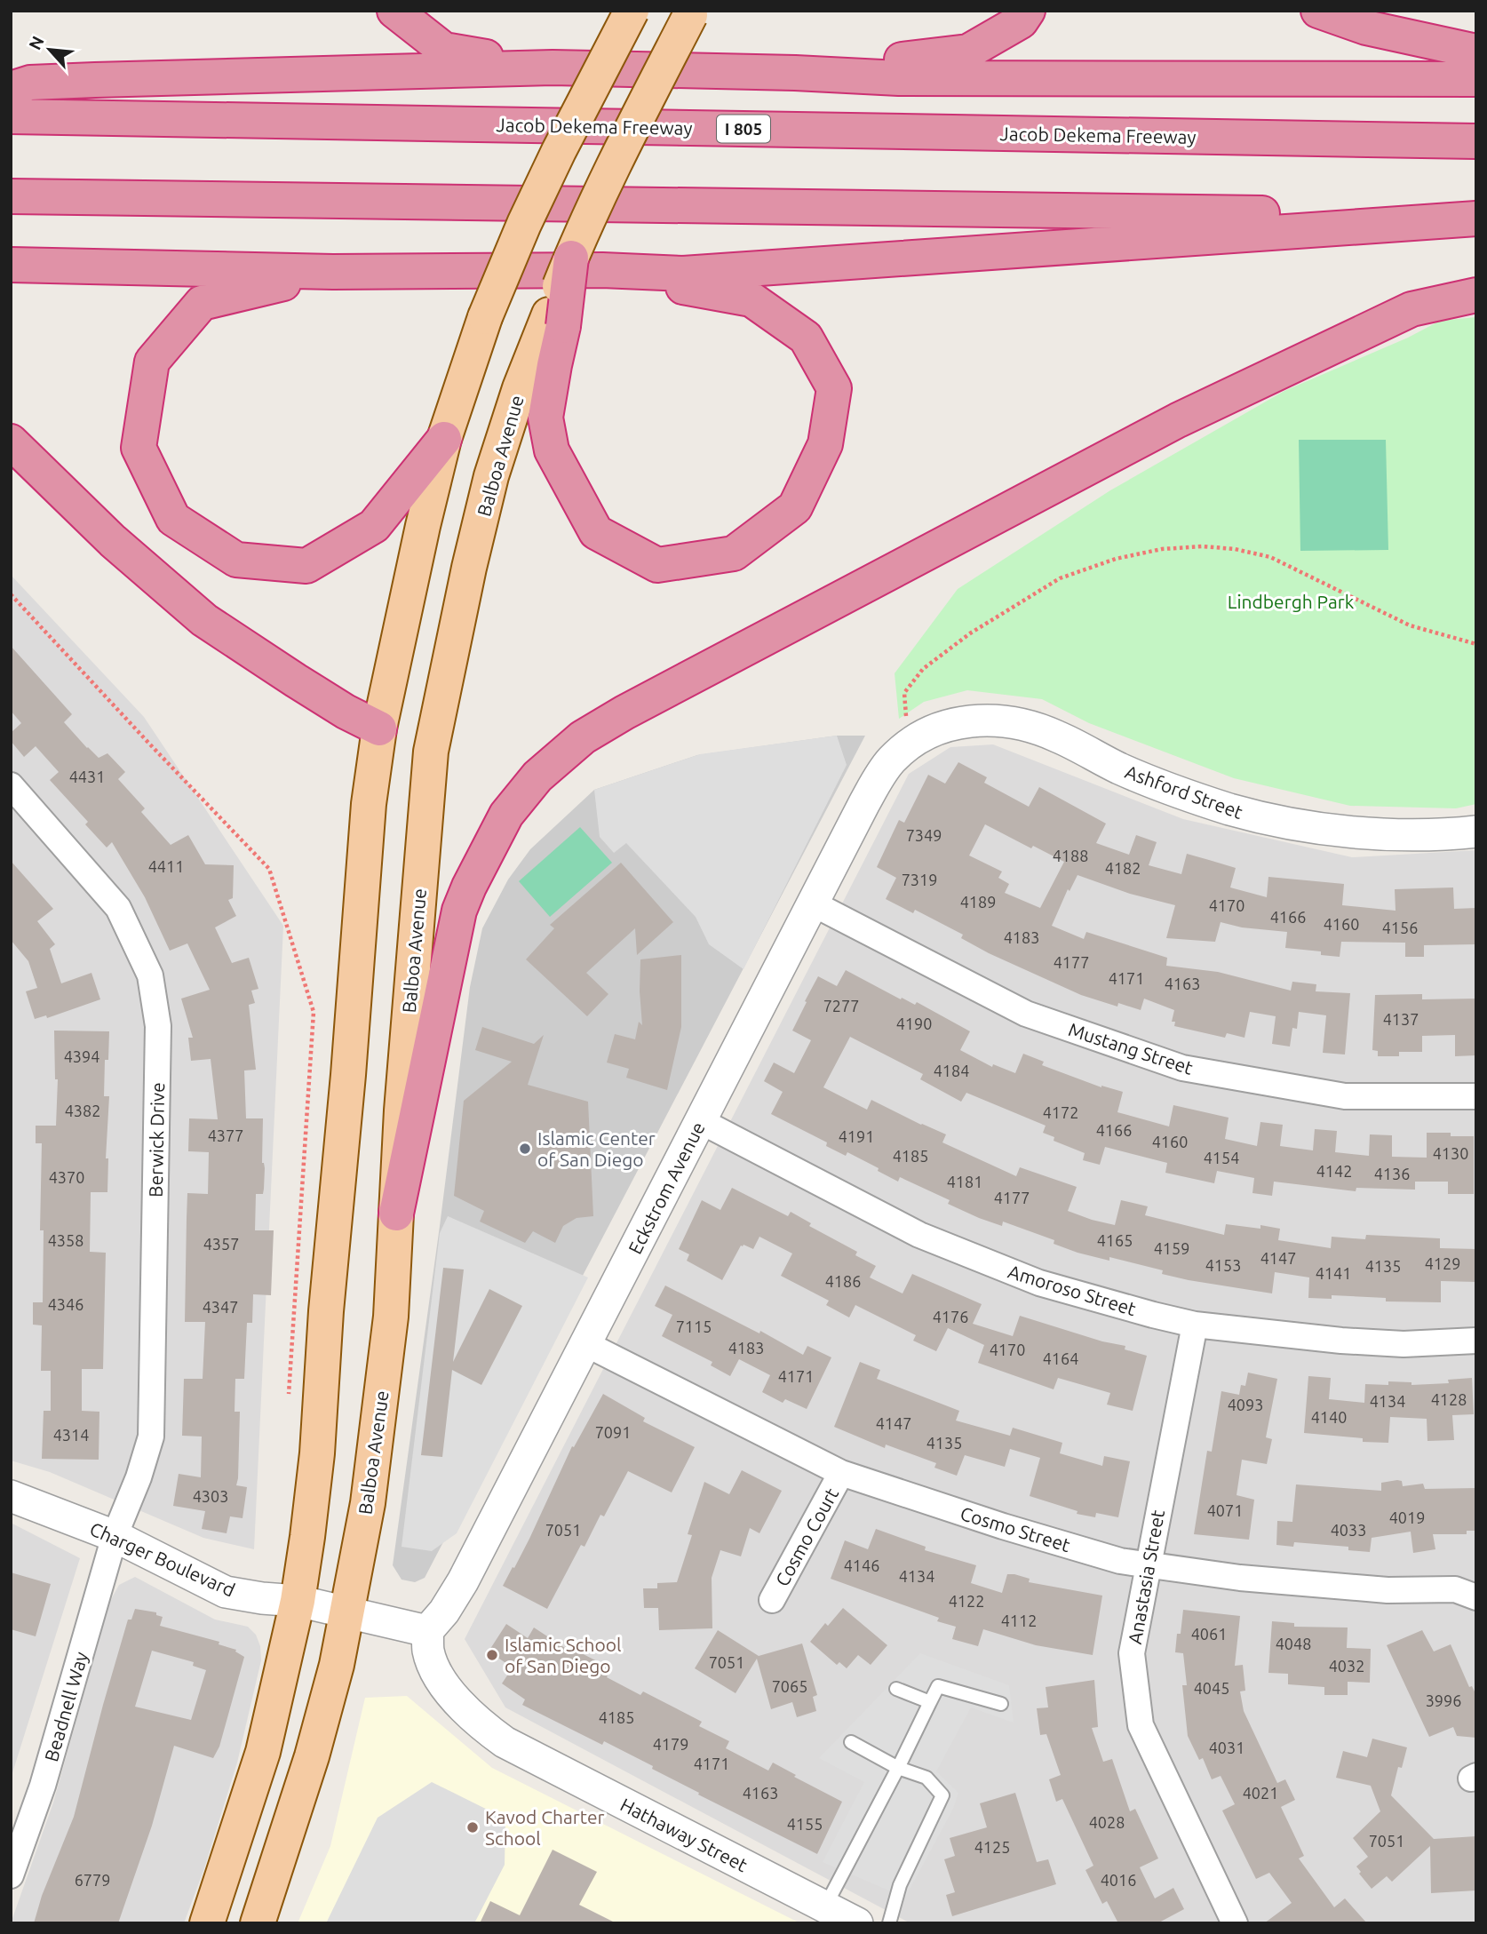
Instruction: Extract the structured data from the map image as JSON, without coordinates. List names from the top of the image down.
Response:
{
  "streets": {
    "highway": ["Jacob Dekema Freeway", "I 805"],
    "main road": ["Balboa Avenue"],
    "street": [
      "Ashford Street",
      "Mustang Street",
      "Berwick Drive",
      "Eckstrom Avenue",
      "Amoroso Street",
      "Cosmo Street",
      "Cosmo Court",
      "Charger Boulevard",
      "Anastasia Street",
      "Beadnell Way",
      "Hathaway Street"
    ]
  },
  "crossings": [
    ["Balboa Avenue", "Charger Boulevard"],
    ["Ashford Street", "Eckstrom Avenue"],
    ["Mustang Street", "Eckstrom Avenue"],
    ["Berwick Drive", "Charger Boulevard"],
    ["Berwick Drive", "Beadnell Way"],
    ["Eckstrom Avenue", "Amoroso Street"],
    ["Eckstrom Avenue", "Cosmo Street"],
    ["Eckstrom Avenue", "Charger Boulevard"],
    ["Eckstrom Avenue", "Hathaway Street"],
    ["Amoroso Street", "Anastasia Street"],
    ["Cosmo Street", "Cosmo Court"],
    ["Cosmo Street", "Anastasia Street"],
    ["Charger Boulevard", "Beadnell Way"],
    ["Charger Boulevard", "Hathaway Street"]
  ],
  "parks": ["Lindbergh Park"],
  "places": ["Islamic Center of San Diego", "Islamic School of San Diego", "Kavod Charter School"],
  "house_numbers": [
    "4431",
    "7349",
    "4188",
    "4411",
    "4182",
    "7319",
    "4189",
    "4170",
    "4166",
    "4160",
    "4156",
    "4183",
    "4177",
    "4171",
    "4163",
    "7277",
    "4137",
    "4190",
    "4394",
    "4184",
    "4382",
    "4172",
    "4166",
    "4377",
    "4191",
    "4160",
    "4130",
    "4185",
    "4154",
    "4142",
    "4136",
    "4370",
    "4181",
    "4177",
    "4358",
    "4165",
    "4357",
    "4159",
    "4147",
    "4129",
    "4153",
    "4135",
    "4141",
    "4186",
    "4346",
    "4347",
    "4176",
    "7115",
    "4183",
    "4170",
    "4164",
    "4171",
    "4128",
    "4134",
    "4093",
    "4140",
    "4147",
    "7091",
    "4314",
    "4135",
    "4303",
    "4071",
    "4019",
    "7051",
    "4033",
    "4146",
    "4134",
    "4122",
    "4112",
    "4061",
    "4048",
    "7051",
    "4032",
    "7065",
    "4045",
    "3996",
    "4185",
    "4179",
    "4031",
    "4171",
    "4163",
    "4021",
    "4028",
    "4155",
    "7051",
    "4125",
    "6779",
    "4016"
  ],
  "north": "top left"
}
